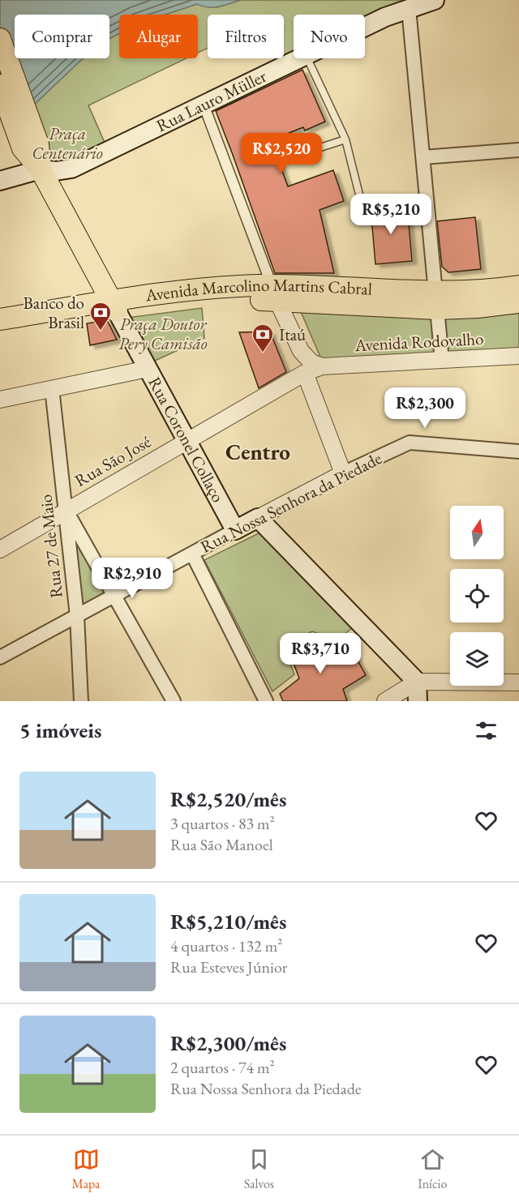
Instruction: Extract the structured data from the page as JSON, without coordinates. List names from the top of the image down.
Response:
{
  "streets": {
    "main road": [
      "Rua Lauro Müller",
      "Avenida Marcolino Martins Cabral",
      "Rua Coronel Collaço",
      "Rua Nossa Senhora da Piedade"
    ],
    "street": ["Avenida Rodovalho", "Rua São José", "Rua 27 de Maio"]
  },
  "crossings": [
    ["Rua Lauro Müller", "Rua Coronel Collaço"],
    ["Avenida Marcolino Martins Cabral", "Rua Coronel Collaço"],
    ["Avenida Rodovalho", "Rua São José"],
    ["Rua Coronel Collaço", "Rua São José"],
    ["Rua Coronel Collaço", "Rua Nossa Senhora da Piedade"],
    ["Rua São José", "Rua 27 de Maio"],
    ["Rua Nossa Senhora da Piedade", "Rua 27 de Maio"]
  ],
  "districts": ["Centro"],
  "parks": ["Praça Centenário", "Praça Doutor Pery Camisão"],
  "places": {
    "bank": ["Banco do Brasil", "Itaú"]
  },
  "north": "top",
  "page": {
    "chip": [
      "Comprar",
      "Alugar",
      "Filtros",
      "Novo"
    ],
    "price": [
      "R$2,520",
      "R$5,210",
      "R$2,300",
      "R$2,910",
      "R$3,710"
    ],
    "heading": "5 imóveis",
    "list": [
      {
        "name": "R$2,520/mês",
        "note": "3 quartos · 83 m² · Rua São Manoel"
      },
      {
        "name": "R$5,210/mês",
        "note": "4 quartos · 132 m² · Rua Esteves Júnior"
      },
      {
        "name": "R$2,300/mês",
        "note": "2 quartos · 74 m² · Rua Nossa Senhora da Piedade"
      }
    ],
    "tabs": ["Mapa", "Salvos", "Início"]
  }
}
